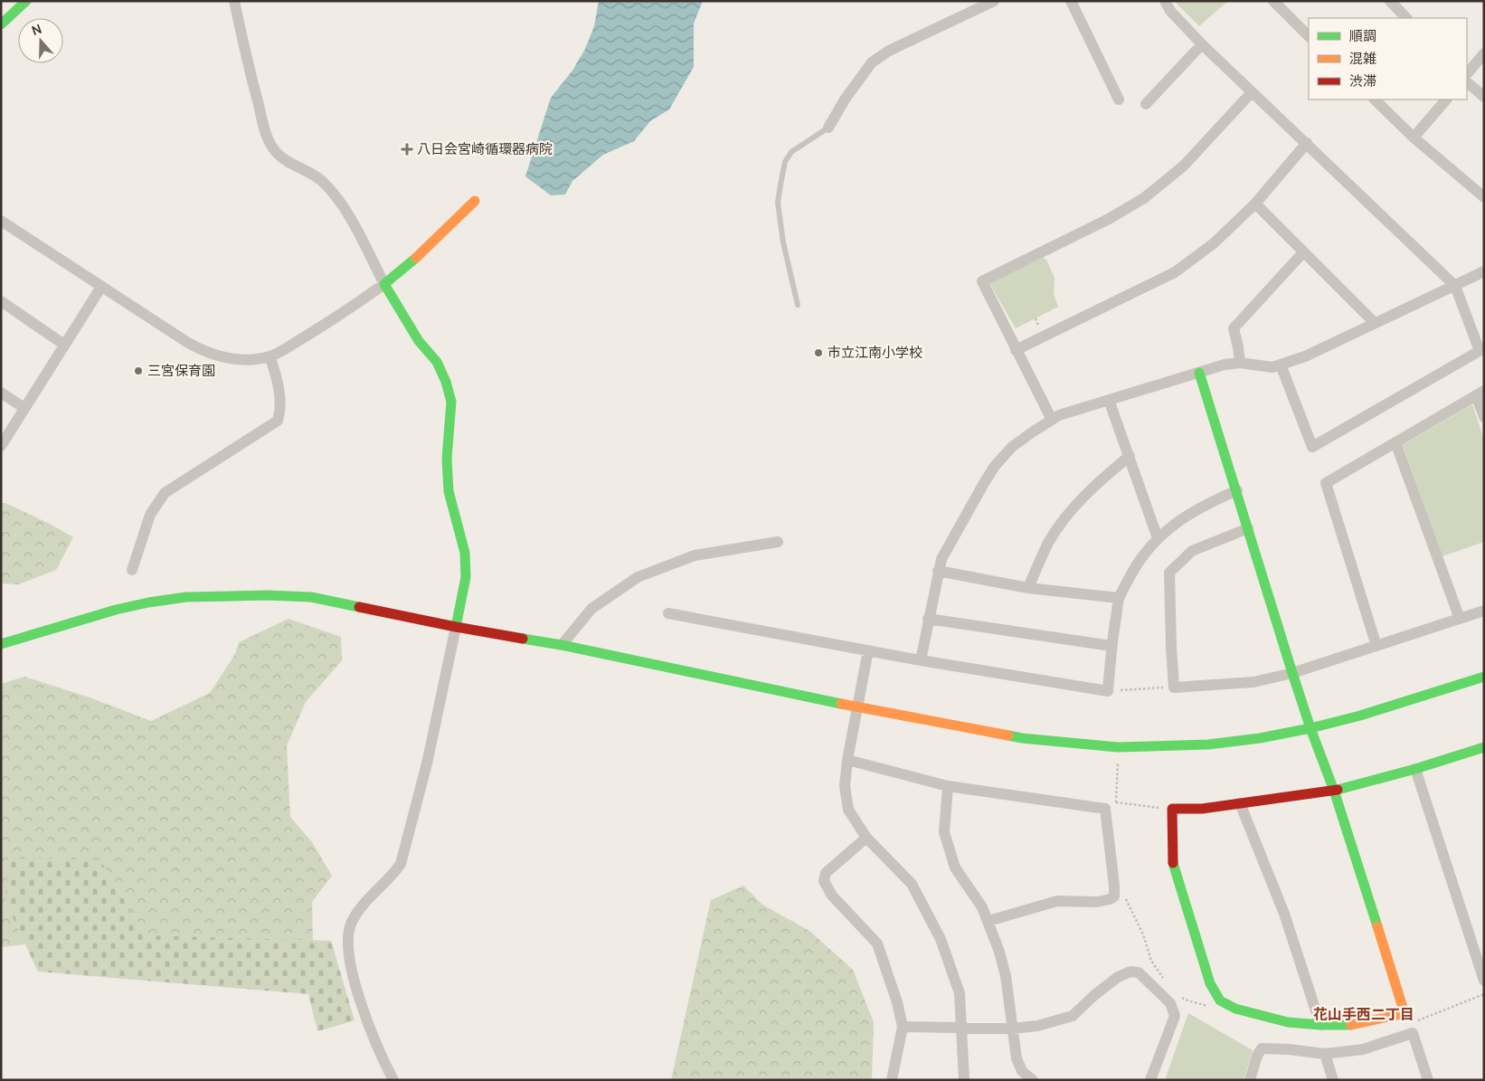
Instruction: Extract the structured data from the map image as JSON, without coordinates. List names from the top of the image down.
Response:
{
  "districts": ["花山手西二丁目"],
  "places": {
    "health": ["八日会宮崎循環器病院"],
    "other": ["市立江南小学校", "三宮保育園"]
  },
  "legend": ["順調", "混雑", "渋滞"],
  "north": "top"
}
